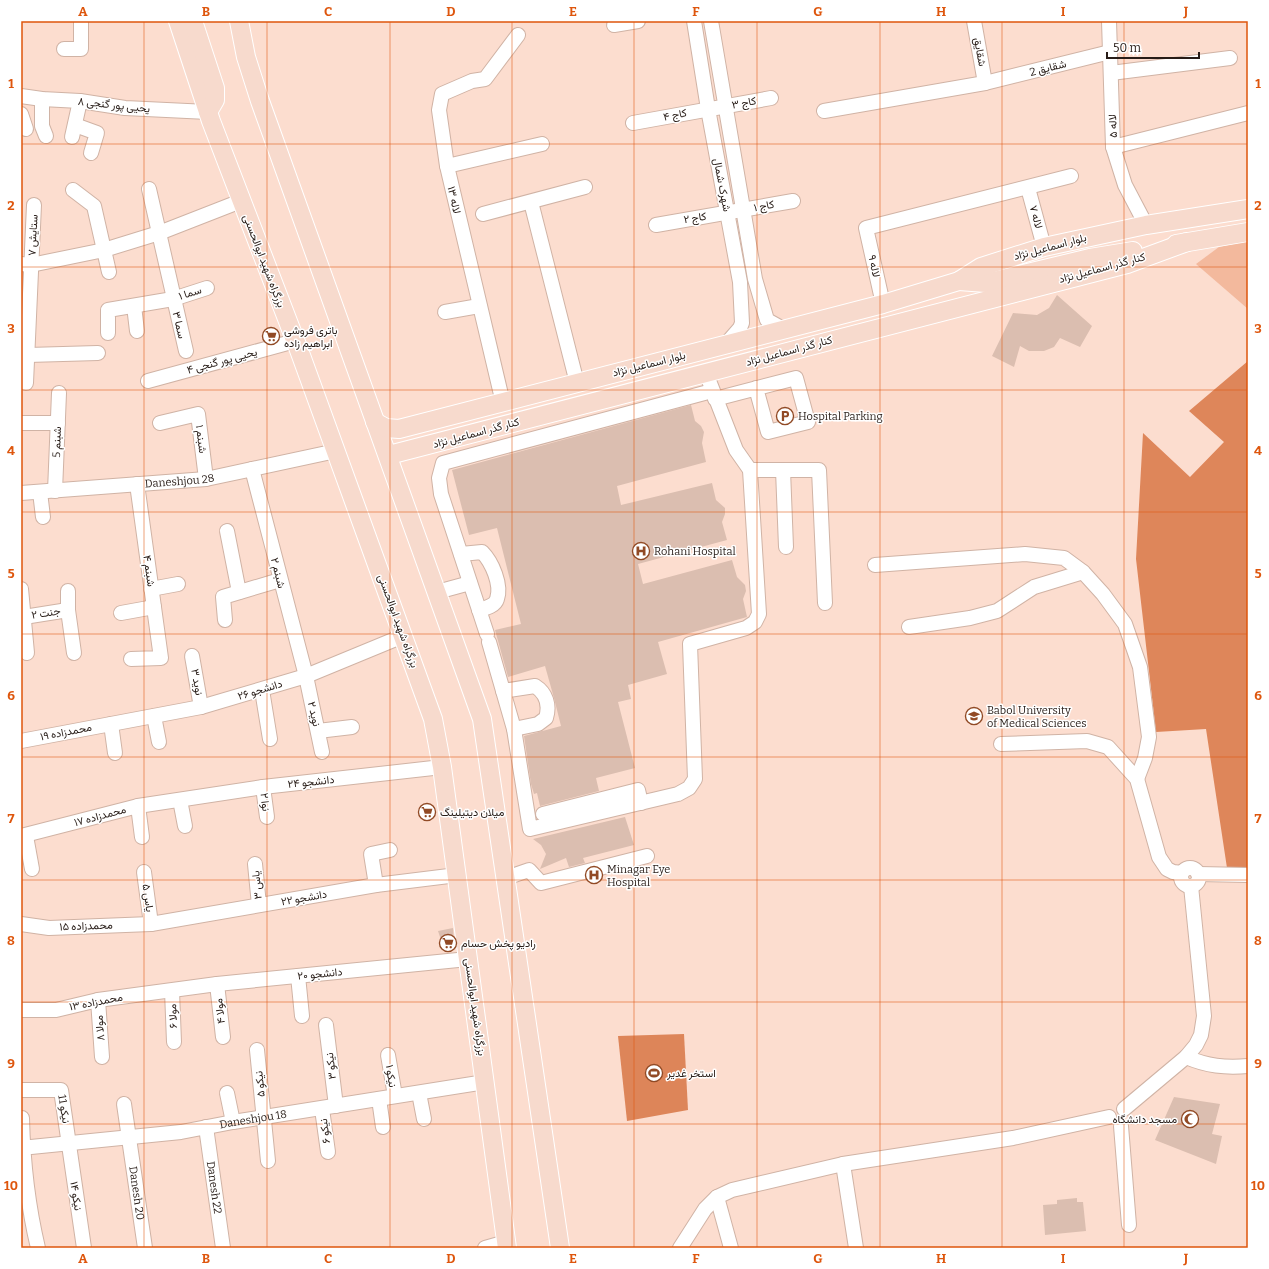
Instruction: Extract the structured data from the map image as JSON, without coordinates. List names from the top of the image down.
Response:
{
  "streets": {
    "main road": ["بلوار اسماعیل نژاد", "بزرگراه شهید ابوالحسنی", "کنار گذر اسماعیل نژاد"],
    "street": [
      "شقايق",
      "شقايق 2",
      "کاج ۳",
      "یحیی پور گنجی ۸",
      "کاج ۴",
      "لاله ۵",
      "شهرک شمال",
      "لاله ۱۳",
      "کاج ۱",
      "لاله ۷",
      "کاج ۲",
      "ستایش ۷",
      "لاله ۹",
      "سما ۱",
      "سما ۳",
      "یحیی پور گنجی ۴",
      "شبنم ۱",
      "شبنم 5",
      "Daneshjou 28",
      "شبنم ۴",
      "شبنم ۲",
      "جنت ۲",
      "نوید ۳",
      "دانشجو ۲۶",
      "نوید ۲",
      "محمدزاده ۱۹",
      "دانشجو ۲۴",
      "نوا ۲",
      "محمدزاده ۱۷",
      "یاس ۳",
      "یاس ۵",
      "دانشجو ۲۲",
      "محمدزاده ۱۵",
      "دانشجو ۲۰",
      "محمدزاده ۱۳",
      "مولا ۴",
      "مولا ۶",
      "مولا ۸",
      "نیکو ۳",
      "نیکو ۱",
      "نیکو ۵",
      "نیکو 11",
      "Daneshjou 18",
      "نیکو ۶",
      "Danesh 22",
      "Danesh 20",
      "نیکو ۱۴"
    ]
  },
  "crossings": [
    ["شقايق", "شقايق 2"],
    ["شقايق 2", "لاله ۵"],
    ["کاج ۳", "کاج ۴"],
    ["کاج ۳", "شهرک شمال"],
    ["یحیی پور گنجی ۸", "بزرگراه شهید ابوالحسنی"],
    ["کاج ۴", "شهرک شمال"],
    ["لاله ۵", "بلوار اسماعیل نژاد"],
    ["شهرک شمال", "کاج ۱"],
    ["شهرک شمال", "کاج ۲"],
    ["شهرک شمال", "بلوار اسماعیل نژاد"],
    ["لاله ۱۳", "بلوار اسماعیل نژاد"],
    ["کاج ۱", "کاج ۲"],
    ["لاله ۷", "بلوار اسماعیل نژاد"],
    ["لاله ۷", "لاله ۹"],
    ["بلوار اسماعیل نژاد", "لاله ۹"],
    ["بلوار اسماعیل نژاد", "کنار گذر اسماعیل نژاد"],
    ["بزرگراه شهید ابوالحسنی", "یحیی پور گنجی ۴"],
    ["بزرگراه شهید ابوالحسنی", "Daneshjou 28"],
    ["بزرگراه شهید ابوالحسنی", "دانشجو ۲۶"],
    ["بزرگراه شهید ابوالحسنی", "دانشجو ۲۴"],
    ["بزرگراه شهید ابوالحسنی", "دانشجو ۲۲"],
    ["بزرگراه شهید ابوالحسنی", "دانشجو ۲۰"],
    ["بزرگراه شهید ابوالحسنی", "Daneshjou 18"],
    ["سما ۱", "سما ۳"],
    ["شبنم ۱", "Daneshjou 28"],
    ["شبنم 5", "Daneshjou 28"],
    ["Daneshjou 28", "شبنم ۴"],
    ["Daneshjou 28", "شبنم ۲"],
    ["شبنم ۲", "دانشجو ۲۶"],
    ["شبنم ۲", "نوید ۲"],
    ["نوید ۳", "دانشجو ۲۶"],
    ["دانشجو ۲۶", "نوید ۲"],
    ["دانشجو ۲۶", "محمدزاده ۱۹"],
    ["دانشجو ۲۴", "نوا ۲"],
    ["دانشجو ۲۴", "محمدزاده ۱۷"],
    ["یاس ۳", "دانشجو ۲۲"],
    ["یاس ۵", "دانشجو ۲۲"],
    ["یاس ۵", "محمدزاده ۱۵"],
    ["دانشجو ۲۲", "محمدزاده ۱۵"],
    ["دانشجو ۲۰", "محمدزاده ۱۳"],
    ["دانشجو ۲۰", "مولا ۴"],
    ["دانشجو ۲۰", "مولا ۶"],
    ["محمدزاده ۱۳", "مولا ۶"],
    ["محمدزاده ۱۳", "مولا ۸"],
    ["نیکو ۳", "Daneshjou 18"],
    ["نیکو ۳", "نیکو ۶"],
    ["نیکو ۱", "Daneshjou 18"],
    ["نیکو ۵", "Daneshjou 18"],
    ["نیکو 11", "Daneshjou 18"],
    ["نیکو 11", "نیکو ۱۴"],
    ["Daneshjou 18", "نیکو ۶"],
    ["Daneshjou 18", "Danesh 22"],
    ["Daneshjou 18", "Danesh 20"],
    ["Daneshjou 18", "نیکو ۱۴"]
  ],
  "places": {
    "supermarket": ["باتری فروشی ابراهیم زاده", "میلان دیتیلینگ", "رادیو پخش حسام"],
    "parking": ["Hospital Parking"],
    "hospital": ["Rohani Hospital", "Minagar Eye Hospital"],
    "school or university": ["Babol University of Medical Sciences"],
    "sports": ["استخر غدیر"],
    "mosque": ["مسجد دانشگاه"]
  },
  "scale_bar": "50 m",
  "grid": {
    "columns": [
      "A",
      "B",
      "C",
      "D",
      "E",
      "F",
      "G",
      "H",
      "I",
      "J"
    ],
    "rows": [
      "1",
      "2",
      "3",
      "4",
      "5",
      "6",
      "7",
      "8",
      "9",
      "10"
    ]
  }
}
